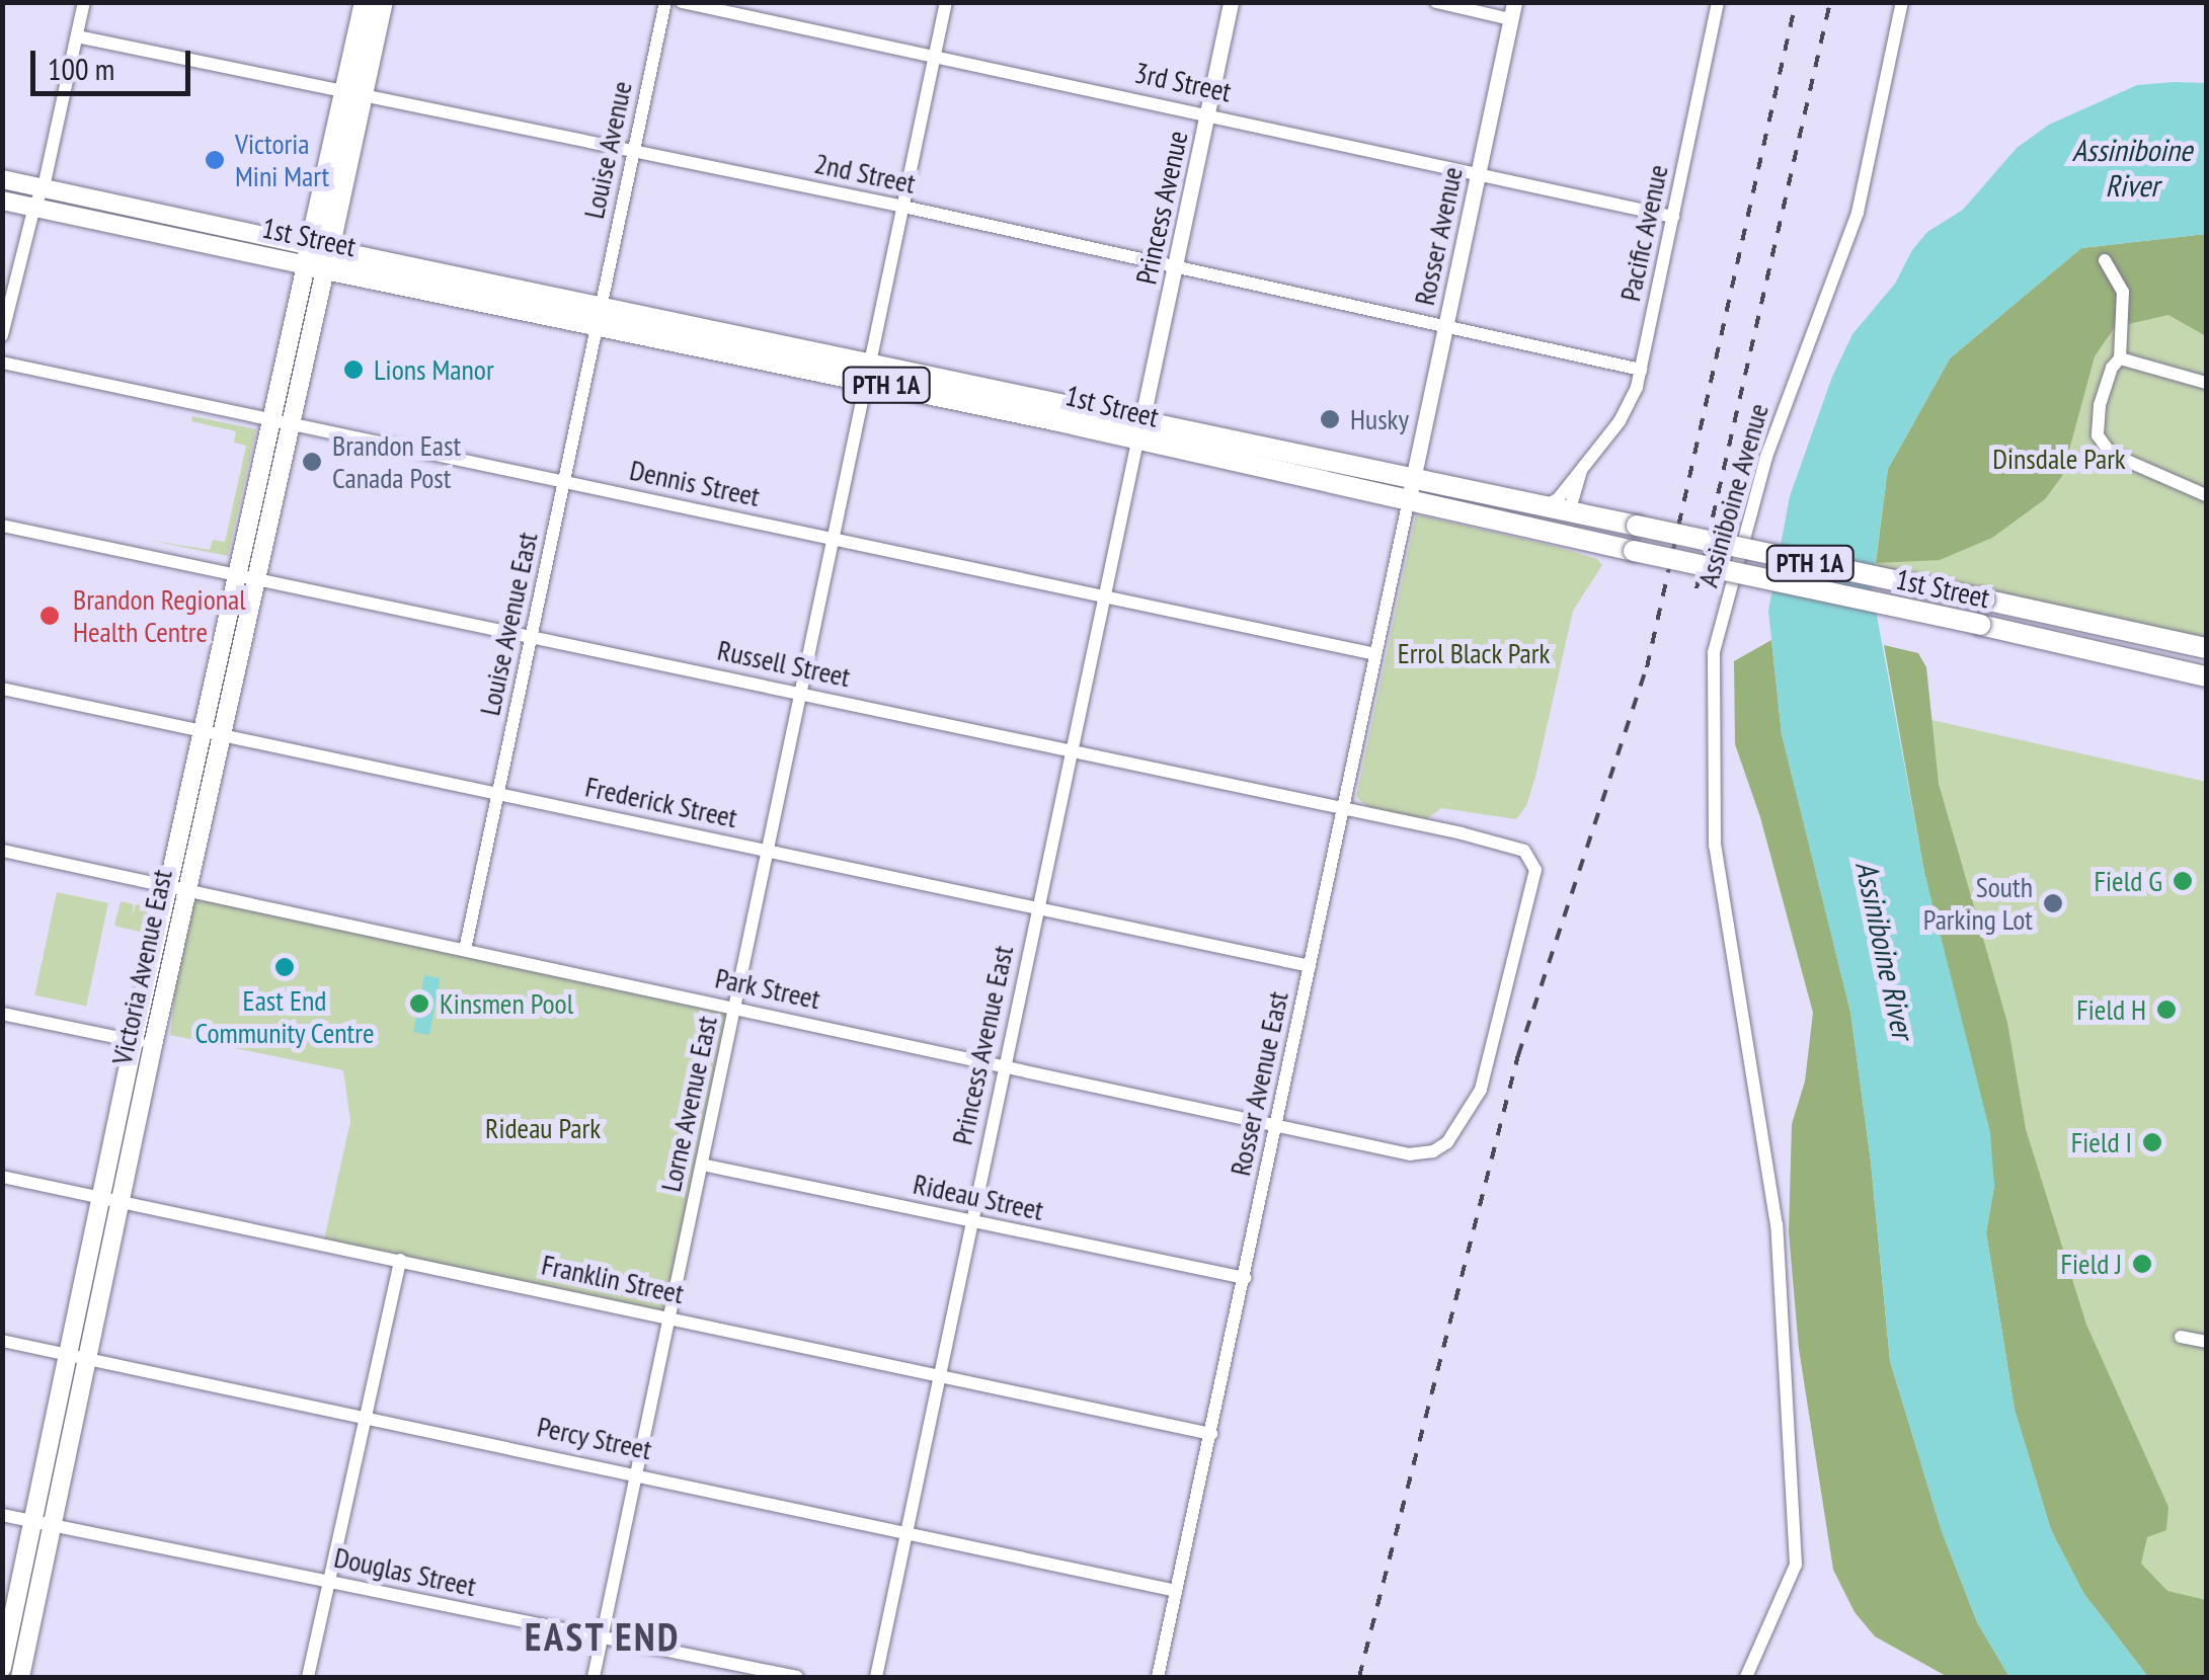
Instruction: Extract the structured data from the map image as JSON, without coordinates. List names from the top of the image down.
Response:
{
  "streets": {
    "main road": ["1st Street", "PTH 1A", "Victoria Avenue East"],
    "street": [
      "3rd Street",
      "Louise Avenue",
      "2nd Street",
      "Princess Avenue",
      "Pacific Avenue",
      "Rosser Avenue",
      "Dennis Street",
      "Assiniboine Avenue",
      "Louise Avenue East",
      "Russell Street",
      "Frederick Street",
      "Park Street",
      "Princess Avenue East",
      "Rosser Avenue East",
      "Lorne Avenue East",
      "Rideau Street",
      "Franklin Street",
      "Percy Street",
      "Douglas Street"
    ]
  },
  "crossings": [
    ["3rd Street", "Princess Avenue"],
    ["3rd Street", "Pacific Avenue"],
    ["3rd Street", "Rosser Avenue"],
    ["3rd Street", "Lorne Avenue East"],
    ["Louise Avenue", "2nd Street"],
    ["Louise Avenue", "1st Street"],
    ["Louise Avenue", "Louise Avenue East"],
    ["2nd Street", "Princess Avenue"],
    ["2nd Street", "Pacific Avenue"],
    ["2nd Street", "Rosser Avenue"],
    ["2nd Street", "Lorne Avenue East"],
    ["Princess Avenue", "1st Street"],
    ["Princess Avenue", "Princess Avenue East"],
    ["Pacific Avenue", "1st Street"],
    ["Rosser Avenue", "1st Street"],
    ["Rosser Avenue", "Rosser Avenue East"],
    ["1st Street", "Louise Avenue East"],
    ["1st Street", "Victoria Avenue East"],
    ["1st Street", "Princess Avenue East"],
    ["1st Street", "Rosser Avenue East"],
    ["1st Street", "Lorne Avenue East"],
    ["Dennis Street", "Louise Avenue East"],
    ["Dennis Street", "Victoria Avenue East"],
    ["Dennis Street", "Princess Avenue East"],
    ["Dennis Street", "Rosser Avenue East"],
    ["Dennis Street", "Lorne Avenue East"],
    ["Louise Avenue East", "Russell Street"],
    ["Louise Avenue East", "Frederick Street"],
    ["Louise Avenue East", "Park Street"],
    ["Russell Street", "Victoria Avenue East"],
    ["Russell Street", "Park Street"],
    ["Russell Street", "Princess Avenue East"],
    ["Russell Street", "Rosser Avenue East"],
    ["Russell Street", "Lorne Avenue East"],
    ["Frederick Street", "Victoria Avenue East"],
    ["Frederick Street", "Princess Avenue East"],
    ["Frederick Street", "Rosser Avenue East"],
    ["Frederick Street", "Lorne Avenue East"],
    ["Victoria Avenue East", "Park Street"],
    ["Victoria Avenue East", "Franklin Street"],
    ["Victoria Avenue East", "Percy Street"],
    ["Victoria Avenue East", "Douglas Street"],
    ["Park Street", "Princess Avenue East"],
    ["Park Street", "Rosser Avenue East"],
    ["Park Street", "Lorne Avenue East"],
    ["Princess Avenue East", "Rideau Street"],
    ["Princess Avenue East", "Franklin Street"],
    ["Princess Avenue East", "Percy Street"],
    ["Rosser Avenue East", "Rideau Street"],
    ["Rosser Avenue East", "Franklin Street"],
    ["Rosser Avenue East", "Percy Street"],
    ["Lorne Avenue East", "Rideau Street"],
    ["Lorne Avenue East", "Franklin Street"],
    ["Lorne Avenue East", "Percy Street"],
    ["Lorne Avenue East", "Douglas Street"]
  ],
  "districts": ["EAST END"],
  "water": ["Assiniboine River"],
  "parks": ["Dinsdale Park", "Errol Black Park", "Rideau Park"],
  "places": [
    "Victoria Mini Mart",
    "Lions Manor",
    "Husky",
    "Brandon East Canada Post",
    "Brandon Regional Health Centre",
    "Field G",
    "South Parking Lot",
    "East End Community Centre",
    "Kinsmen Pool",
    "Field H",
    "Field I",
    "Field J"
  ],
  "scale_bar": "100 m"
}
